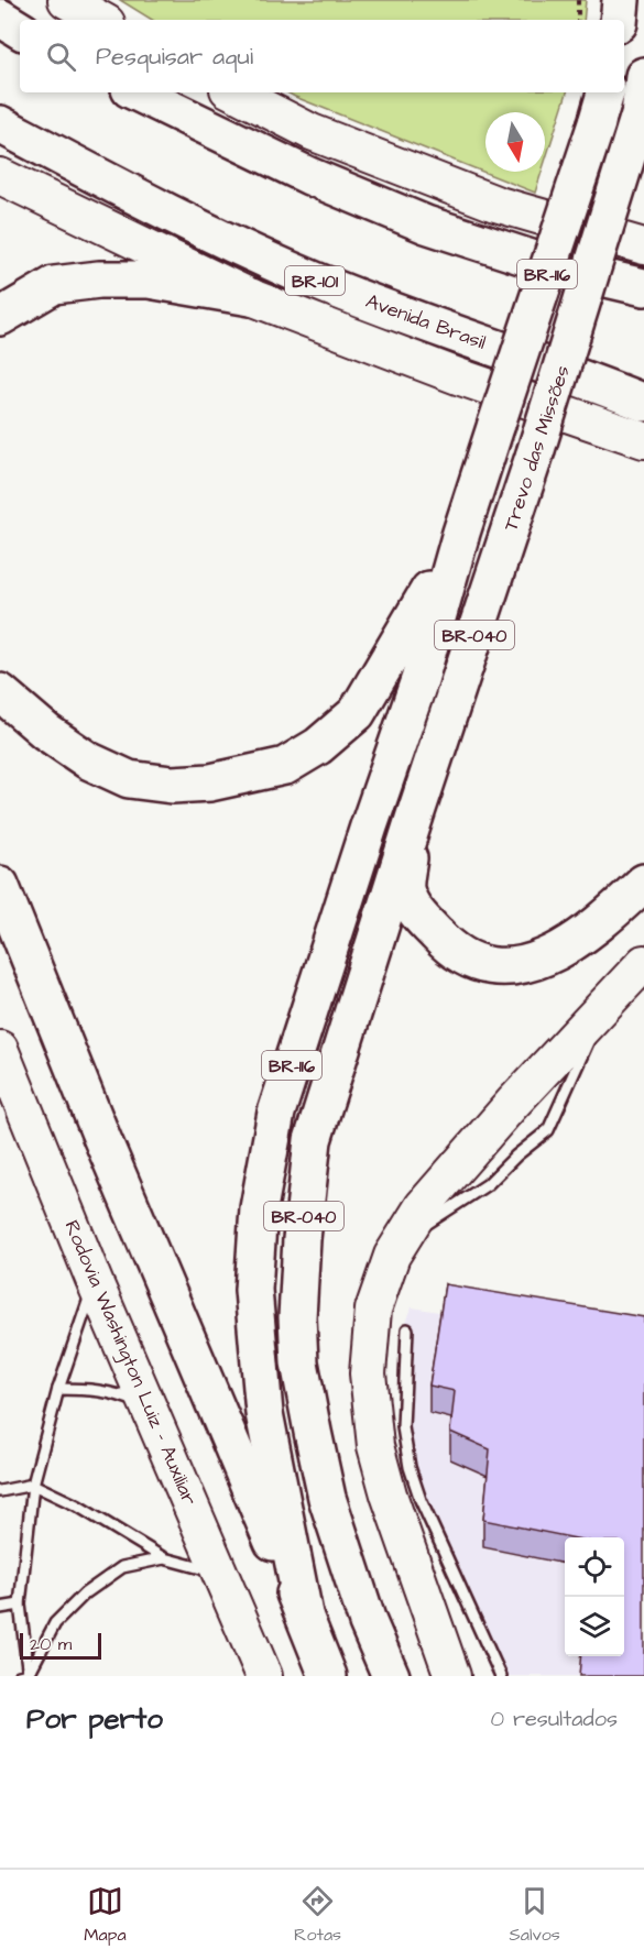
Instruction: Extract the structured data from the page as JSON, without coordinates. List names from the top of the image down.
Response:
{
  "streets": {
    "highway": [
      "BR-116",
      "BR-101",
      "Avenida Brasil",
      "Trevo das Missões",
      "BR-040",
      "Rodovia Washington Luiz - Auxiliar"
    ]
  },
  "crossings": [
    ["Trevo das Missões", "BR-040"]
  ],
  "scale_bar": "20 m",
  "north": "bottom",
  "page": {
    "search": "Pesquisar aqui",
    "scale": "20 m",
    "heading": ["Por perto", "0 resultados"],
    "nav": ["Mapa", "Rotas", "Salvos"]
  }
}
